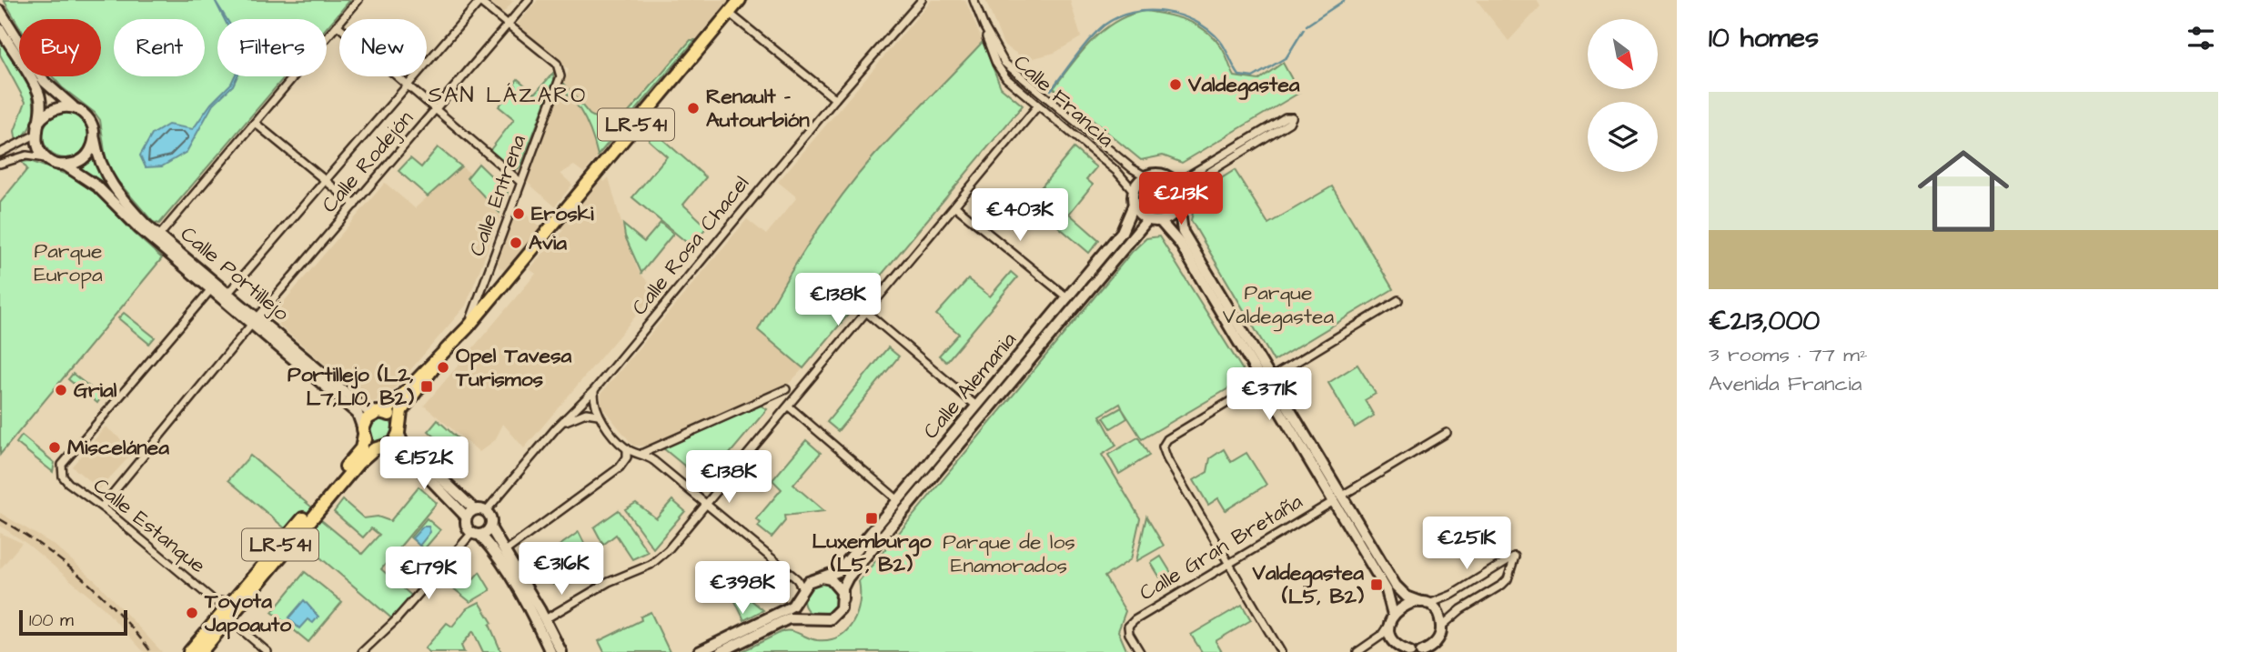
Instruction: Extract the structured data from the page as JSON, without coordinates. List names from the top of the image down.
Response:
{
  "streets": {
    "main road": ["LR-541", "Calle Portillejo", "Calle Alemania"],
    "street": [
      "Calle Francia",
      "Calle Rodejón",
      "Calle Entrena",
      "Calle Rosa Chacel",
      "Calle Estanque",
      "Calle Gran Bretaña"
    ]
  },
  "crossings": [
    ["Calle Francia", "Calle Alemania"],
    ["LR-541", "Calle Entrena"],
    ["LR-541", "Calle Portillejo"],
    ["LR-541", "Calle Estanque"],
    ["Calle Rodejón", "Calle Entrena"],
    ["Calle Rodejón", "Calle Portillejo"],
    ["Calle Rodejón", "Calle Estanque"],
    ["Calle Portillejo", "Calle Estanque"]
  ],
  "districts": ["SAN LÁZARO"],
  "parks": ["Parque Europa", "Parque Valdegastea", "Parque de los Enamorados"],
  "places": {
    "other": [
      "Valdegastea",
      "Renault - Autourbión",
      "Eroski",
      "Avia",
      "Opel Tavesa Turismos",
      "Grial",
      "Miscelánea",
      "Toyota Japoauto"
    ],
    "transit": ["Portillejo (L2, L7,L10, B2)", "Luxemburgo (L5, B2)", "Valdegastea (L5, B2)"]
  },
  "scale_bar": "100 m",
  "north": "bottom right",
  "page": {
    "heading": "10 homes",
    "chip": [
      "Buy",
      "Rent",
      "Filters",
      "New"
    ],
    "list": [
      {
        "name": "€213,000",
        "note": "3 rooms · 77 m² · Avenida Francia"
      }
    ],
    "price": [
      "€213K",
      "€403K",
      "€138K",
      "€371K",
      "€152K",
      "€138K",
      "€251K",
      "€316K",
      "€179K",
      "€398K"
    ],
    "scale": "100 m"
  }
}
